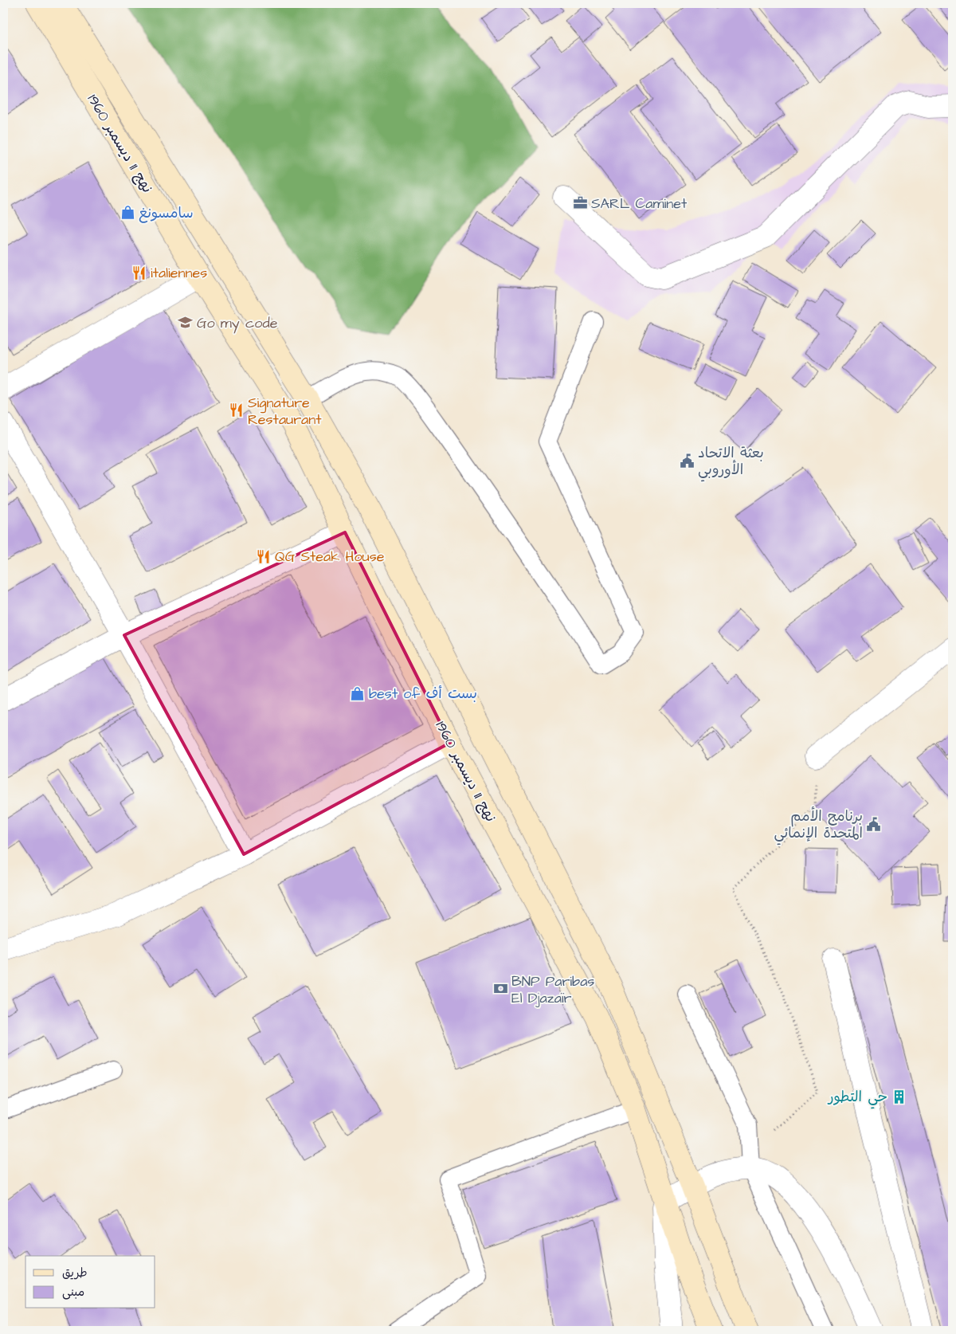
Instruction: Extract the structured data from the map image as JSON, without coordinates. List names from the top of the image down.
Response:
{
  "streets": {
    "main road": ["نهج 11 ديسمبر 1960"]
  },
  "places": {
    "office": ["SARL Caminet"],
    "shop": ["سامسونغ", "best of بست أف"],
    "restaurant": ["italiennes", "Signature Restaurant", "QG Steak House"],
    "school or university": ["Go my code"],
    "public building": ["بعثة الاتحاد الأوروبي", "برنامج الأمم المتحدة الإنمائي"],
    "bank": ["BNP Paribas El Djazaïr"],
    "building": ["حي التطور"]
  },
  "legend": ["طريق", "مبنى"]
}
